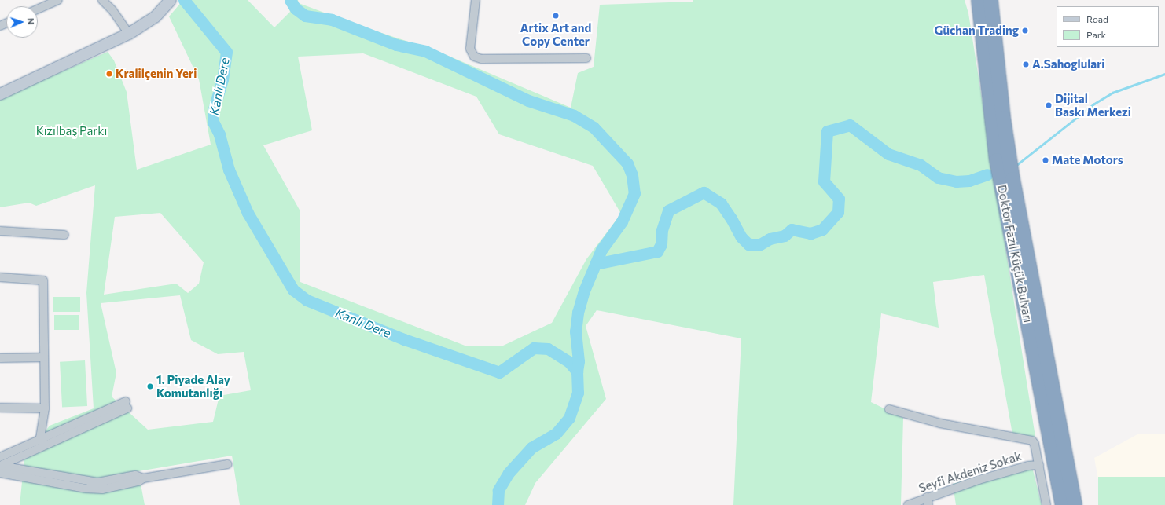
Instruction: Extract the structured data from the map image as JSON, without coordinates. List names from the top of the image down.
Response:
{
  "streets": {
    "highway": ["Doktor Fazıl Küçük Bulvarı"],
    "street": ["Seyfi Akdeniz Sokak"]
  },
  "water": ["Kanlı Dere"],
  "parks": ["Kızılbaş Parkı"],
  "places": [
    "Artix Art and Copy Center",
    "Güchan Trading",
    "A.Sahoglulari",
    "Kralilçenin Yeri",
    "Dijital Baskı Merkezi",
    "Mate Motors",
    "1. Piyade Alay Komutanlığı"
  ],
  "legend": ["Road", "Park"],
  "north": "right"
}
